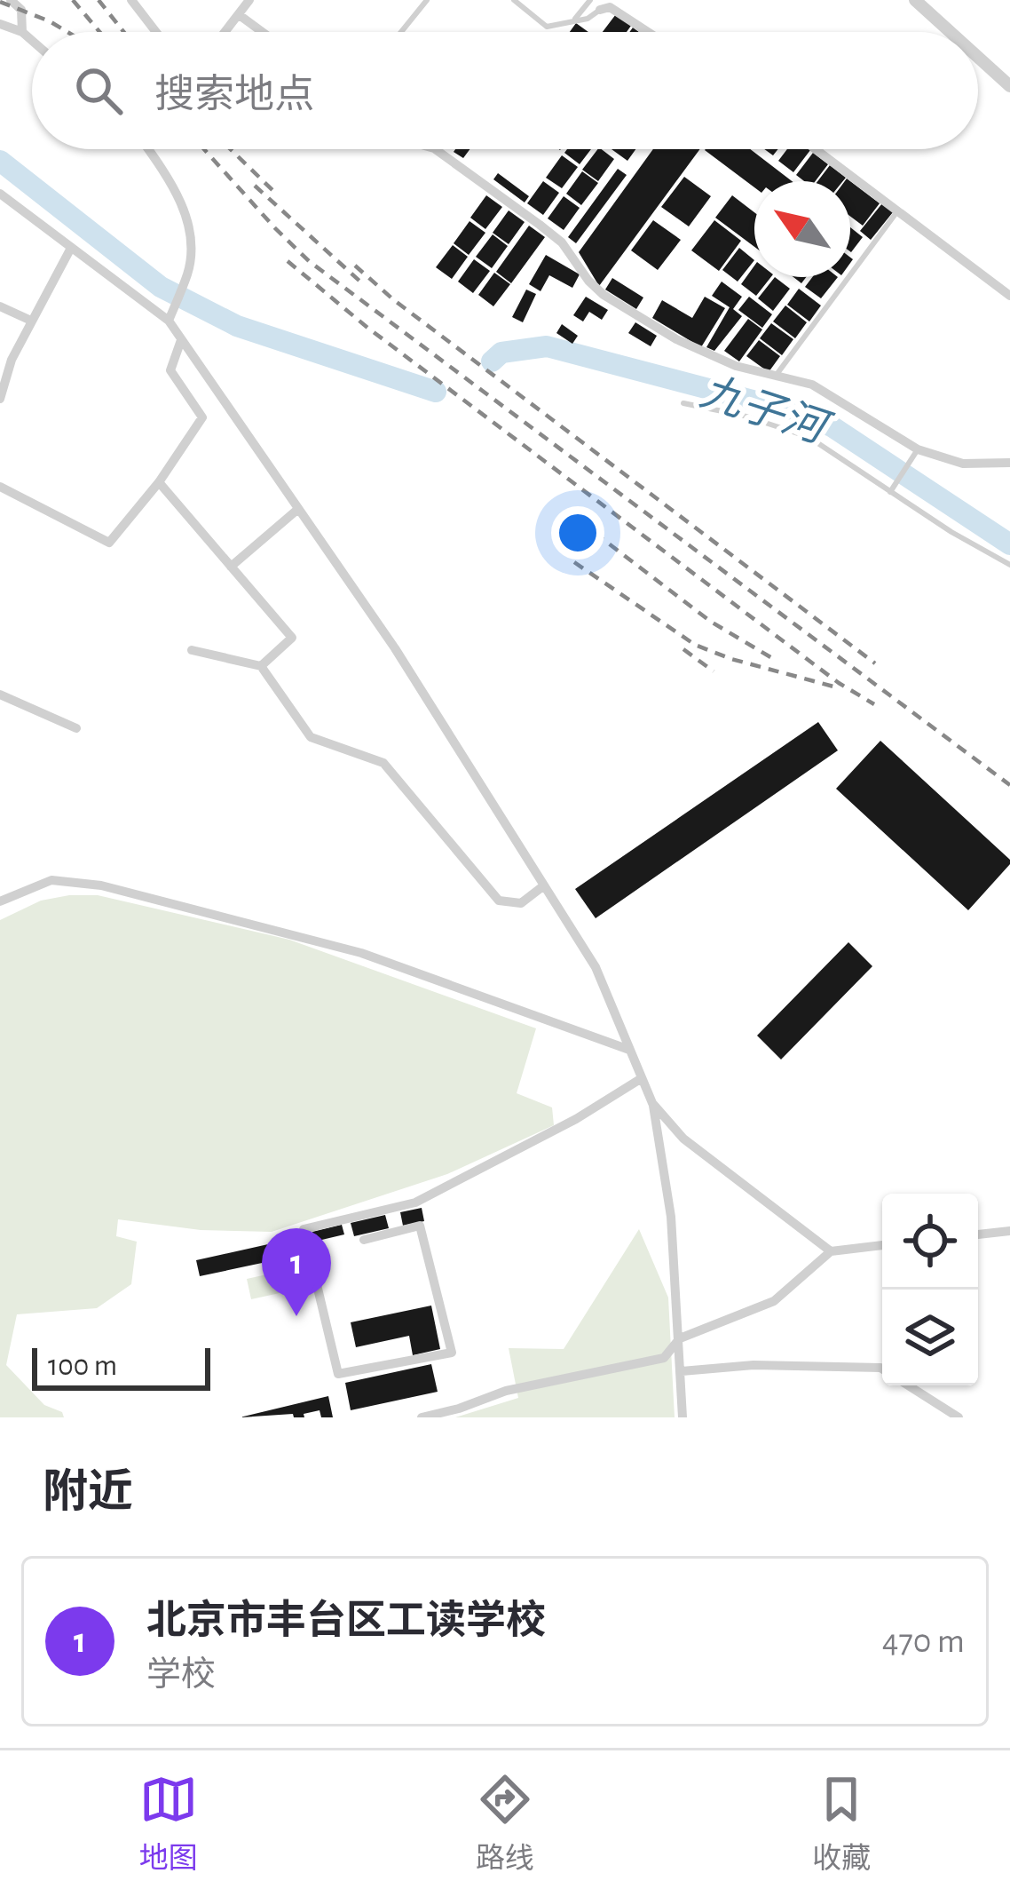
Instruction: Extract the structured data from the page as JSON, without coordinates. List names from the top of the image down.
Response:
{
  "water": ["九子河"],
  "scale_bar": "100 m",
  "north": "top left",
  "page": {
    "search": "搜索地点",
    "pins": "1",
    "scale": "100 m",
    "heading": "附近",
    "list": [
      {
        "mark": "1",
        "name": "北京市丰台区工读学校",
        "note": "学校",
        "value": "470 m"
      }
    ],
    "nav": ["地图", "路线", "收藏"]
  }
}
